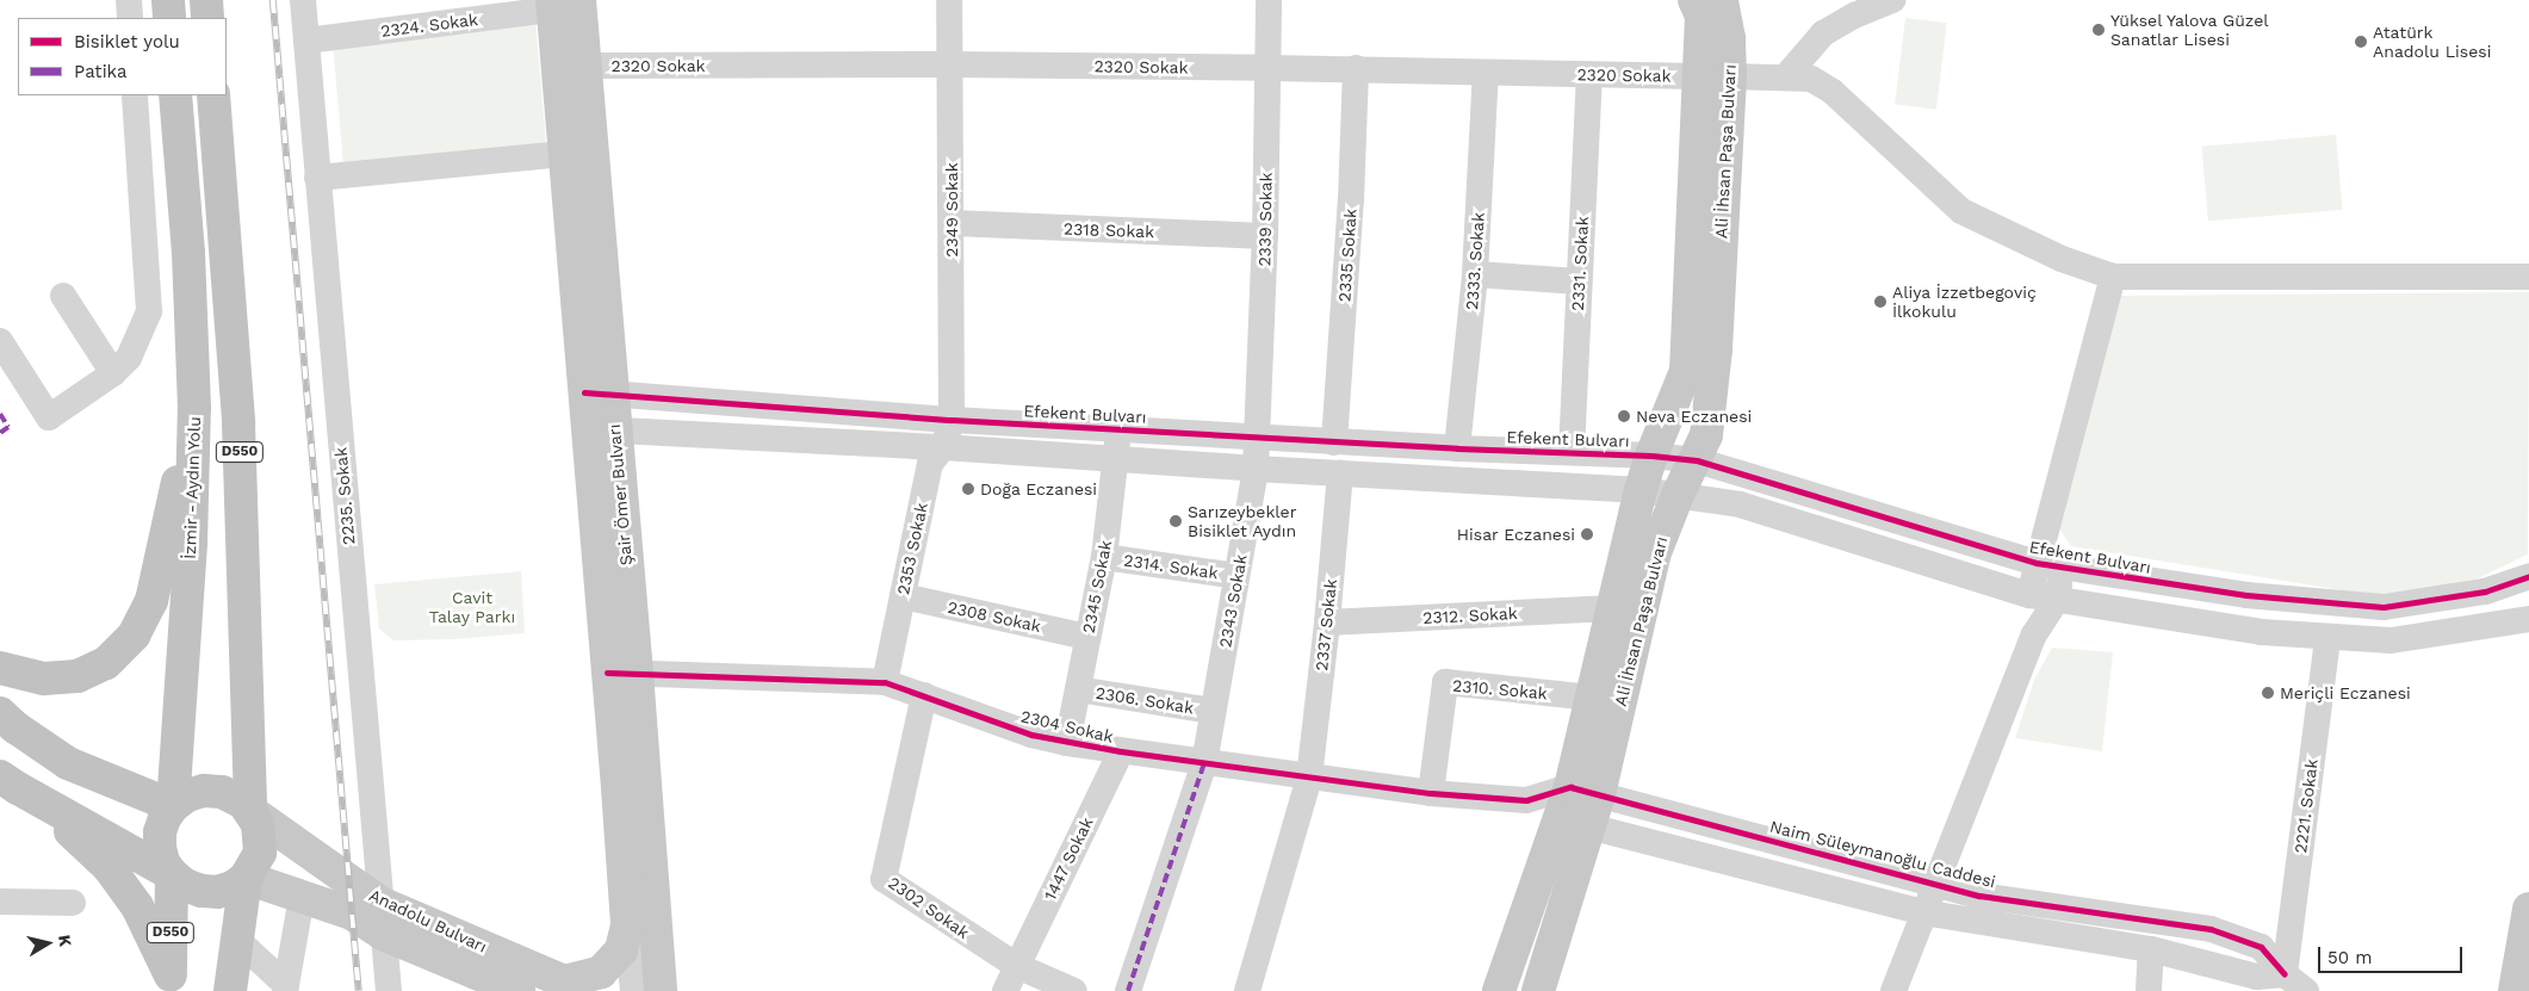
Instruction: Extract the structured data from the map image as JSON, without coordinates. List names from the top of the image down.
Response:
{
  "streets": {
    "highway": ["D550", "İzmir - Aydın Yolu"],
    "main road": ["Ali İhsan Paşa Bulvarı", "Şair Ömer Bulvarı", "Anadolu Bulvarı"],
    "street": [
      "2324. Sokak",
      "2320 Sokak",
      "2349 Sokak",
      "2339 Sokak",
      "2318 Sokak",
      "2335 Sokak",
      "2333. Sokak",
      "2331. Sokak",
      "Efekent Bulvarı",
      "2235. Sokak",
      "2353 Sokak",
      "2314. Sokak",
      "2345 Sokak",
      "2343 Sokak",
      "2312. Sokak",
      "2308 Sokak",
      "2337 Sokak",
      "2310. Sokak",
      "2306. Sokak",
      "2304 Sokak",
      "2221. Sokak",
      "Naim Süleymanoğlu Caddesi",
      "1447 Sokak",
      "2302 Sokak"
    ]
  },
  "crossings": [
    ["2324. Sokak", "Şair Ömer Bulvarı"],
    ["2324. Sokak", "2235. Sokak"],
    ["2320 Sokak", "Ali İhsan Paşa Bulvarı"],
    ["2320 Sokak", "2349 Sokak"],
    ["2320 Sokak", "2339 Sokak"],
    ["2320 Sokak", "2335 Sokak"],
    ["2320 Sokak", "2333. Sokak"],
    ["2320 Sokak", "2331. Sokak"],
    ["2320 Sokak", "Şair Ömer Bulvarı"],
    ["Ali İhsan Paşa Bulvarı", "Efekent Bulvarı"],
    ["Ali İhsan Paşa Bulvarı", "2312. Sokak"],
    ["Ali İhsan Paşa Bulvarı", "2310. Sokak"],
    ["Ali İhsan Paşa Bulvarı", "Naim Süleymanoğlu Caddesi"],
    ["2349 Sokak", "2318 Sokak"],
    ["2349 Sokak", "Efekent Bulvarı"],
    ["2349 Sokak", "2353 Sokak"],
    ["2339 Sokak", "2318 Sokak"],
    ["2339 Sokak", "Efekent Bulvarı"],
    ["2339 Sokak", "2343 Sokak"],
    ["2335 Sokak", "Efekent Bulvarı"],
    ["2333. Sokak", "Efekent Bulvarı"],
    ["2331. Sokak", "Efekent Bulvarı"],
    ["Efekent Bulvarı", "Şair Ömer Bulvarı"],
    ["Efekent Bulvarı", "2353 Sokak"],
    ["Efekent Bulvarı", "2345 Sokak"],
    ["Efekent Bulvarı", "2343 Sokak"],
    ["D550", "İzmir - Aydın Yolu"],
    ["D550", "Anadolu Bulvarı"],
    ["İzmir - Aydın Yolu", "Anadolu Bulvarı"],
    ["Şair Ömer Bulvarı", "2304 Sokak"],
    ["2235. Sokak", "Anadolu Bulvarı"],
    ["2353 Sokak", "2308 Sokak"],
    ["2353 Sokak", "2304 Sokak"],
    ["2314. Sokak", "2345 Sokak"],
    ["2314. Sokak", "2343 Sokak"],
    ["2345 Sokak", "2308 Sokak"],
    ["2345 Sokak", "2306. Sokak"],
    ["2345 Sokak", "2304 Sokak"],
    ["2343 Sokak", "2306. Sokak"],
    ["2343 Sokak", "2304 Sokak"],
    ["2312. Sokak", "2337 Sokak"],
    ["2337 Sokak", "2304 Sokak"],
    ["2310. Sokak", "2304 Sokak"],
    ["2304 Sokak", "1447 Sokak"],
    ["2304 Sokak", "2302 Sokak"],
    ["2221. Sokak", "Naim Süleymanoğlu Caddesi"],
    ["1447 Sokak", "2302 Sokak"]
  ],
  "parks": ["Cavit Talay Parkı"],
  "places": [
    "Yüksel Yalova Güzel Sanatlar Lisesi",
    "Atatürk Anadolu Lisesi",
    "Aliya İzzetbegoviç İlkokulu",
    "Neva Eczanesi",
    "Doğa Eczanesi",
    "Sarızeybekler Bisiklet Aydın",
    "Hisar Eczanesi",
    "Meriçli Eczanesi"
  ],
  "legend": ["Bisiklet yolu", "Patika"],
  "scale_bar": "50 m",
  "north": "right"
}
